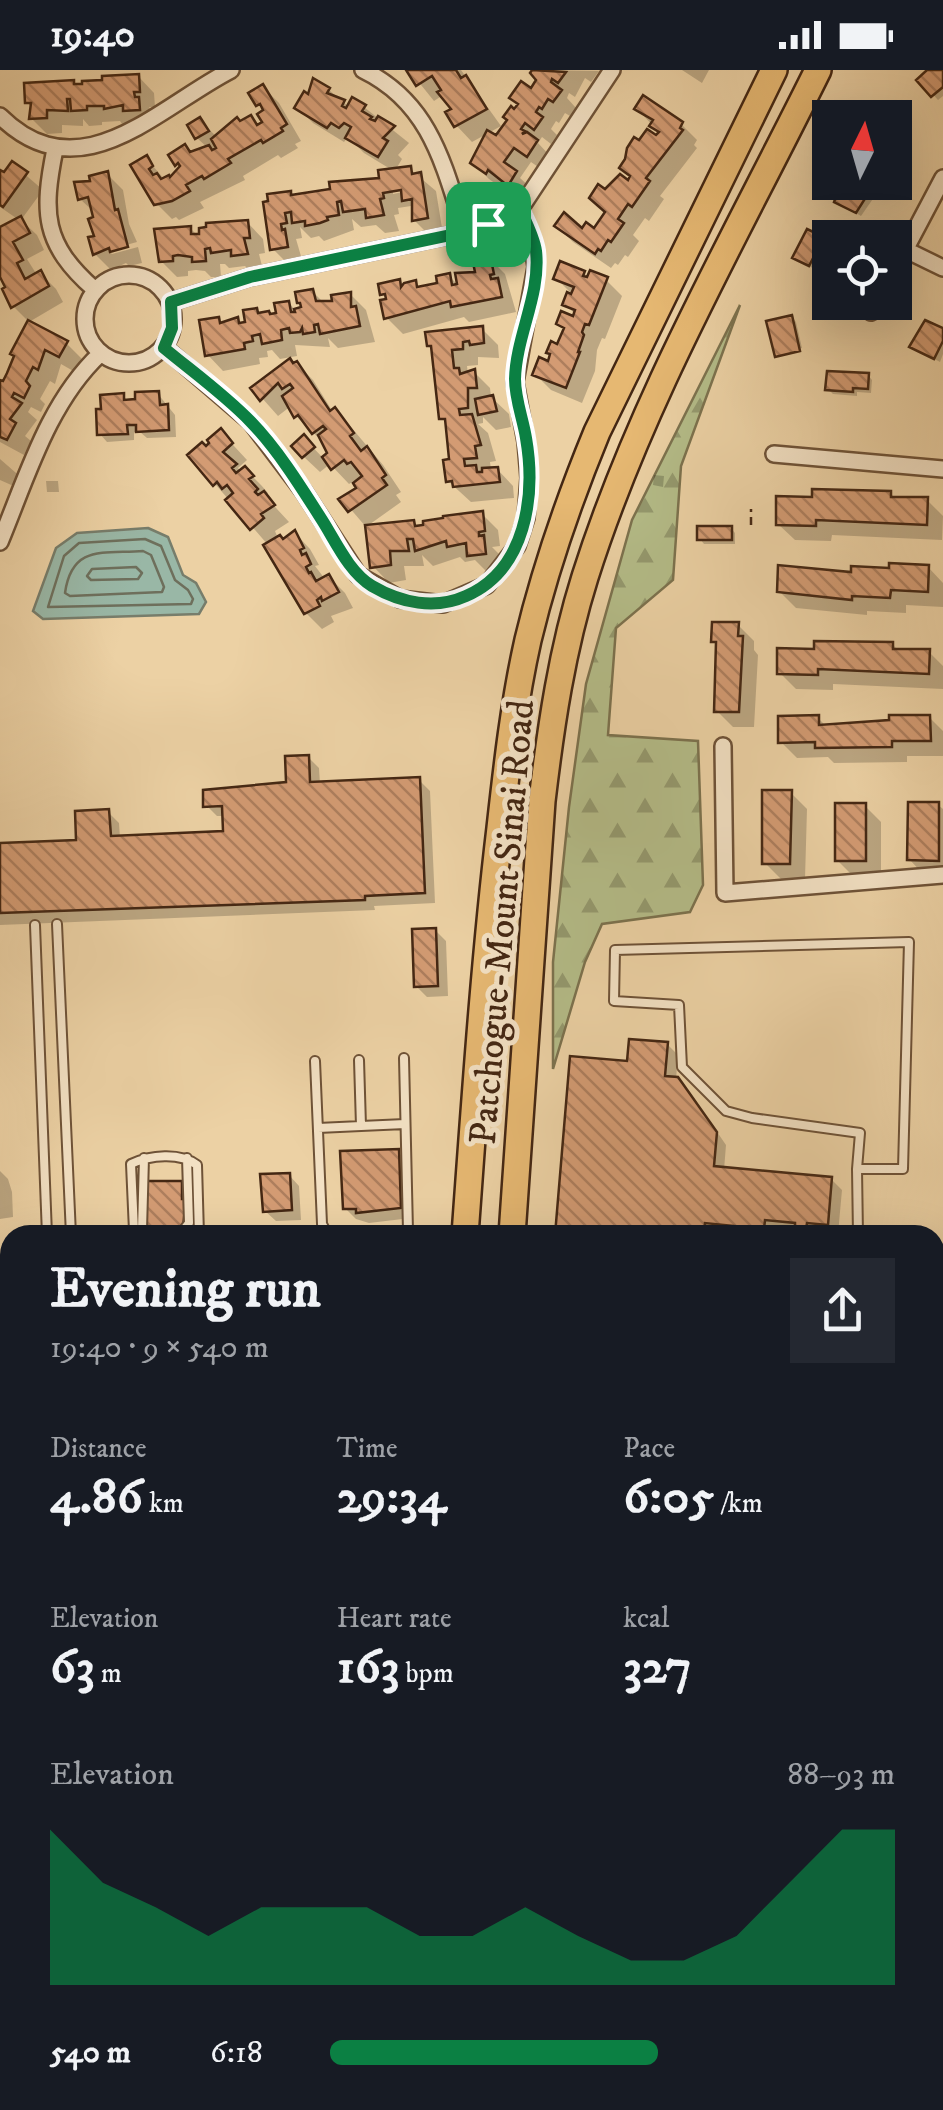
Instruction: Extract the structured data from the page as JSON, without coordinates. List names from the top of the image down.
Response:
{
  "streets": {
    "highway": ["Patchogue-Mount Sinai Road"]
  },
  "north": "top",
  "page": {
    "status": "19:40",
    "heading": ["Evening run", "19:40 · 9 × 540 m"],
    "stats": [
      ["Distance", "4.86 km"],
      ["Time", "29:34"],
      ["Pace", "6:05 /km"],
      ["Elevation", "63 m"],
      ["Heart rate", "163 bpm"],
      ["kcal", "327"]
    ],
    "chart": ["Elevation", "88–93 m"],
    "list": [
      {
        "name": "540 m",
        "note": "6:18"
      }
    ]
  }
}
